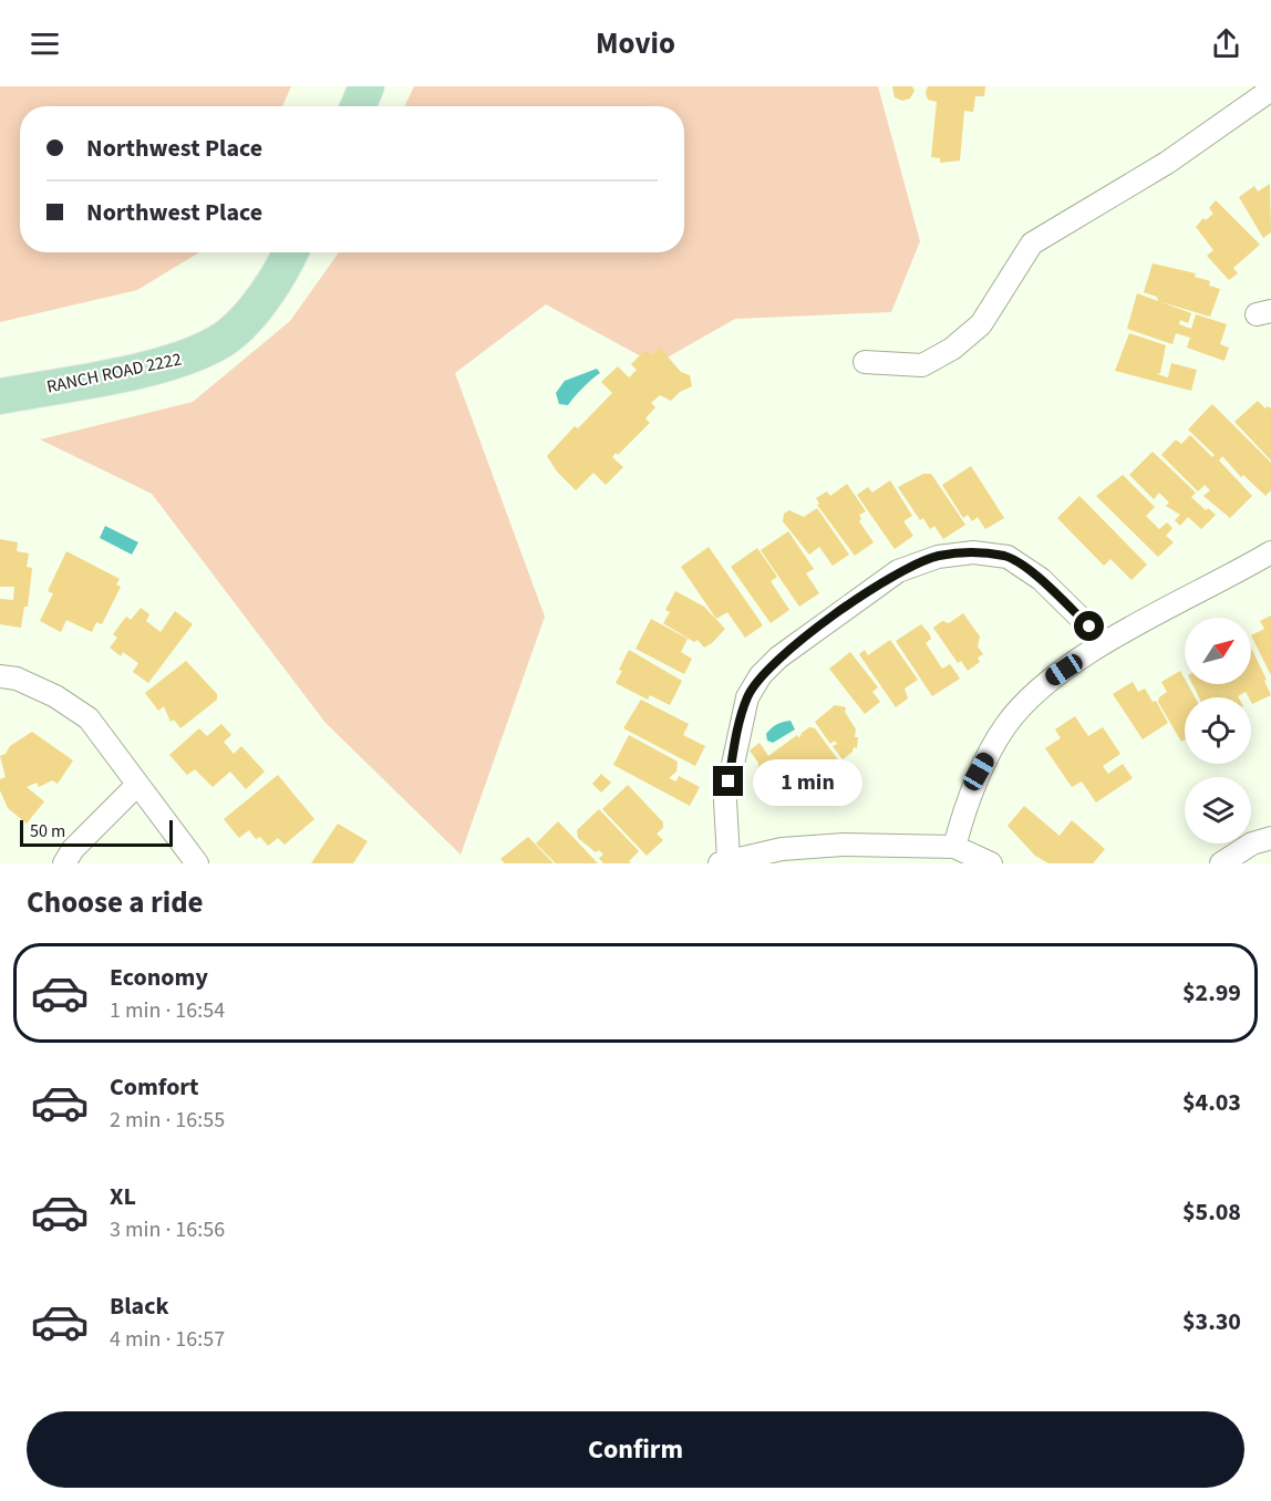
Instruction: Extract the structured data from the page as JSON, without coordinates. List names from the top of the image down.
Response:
{
  "streets": {
    "main road": ["RANCH ROAD 2222"]
  },
  "scale_bar": "50 m",
  "north": "top right",
  "page": {
    "header": "Movio",
    "banner": ["Northwest Place", "Northwest Place"],
    "bubble": "1 min",
    "scale": "50 m",
    "heading": "Choose a ride",
    "list": [
      {
        "name": "Economy",
        "note": "1 min · 16:54",
        "value": "$2.99"
      },
      {
        "name": "Comfort",
        "note": "2 min · 16:55",
        "value": "$4.03"
      },
      {
        "name": "XL",
        "note": "3 min · 16:56",
        "value": "$5.08"
      },
      {
        "name": "Black",
        "note": "4 min · 16:57",
        "value": "$3.30"
      }
    ],
    "buttons": "Confirm"
  }
}
